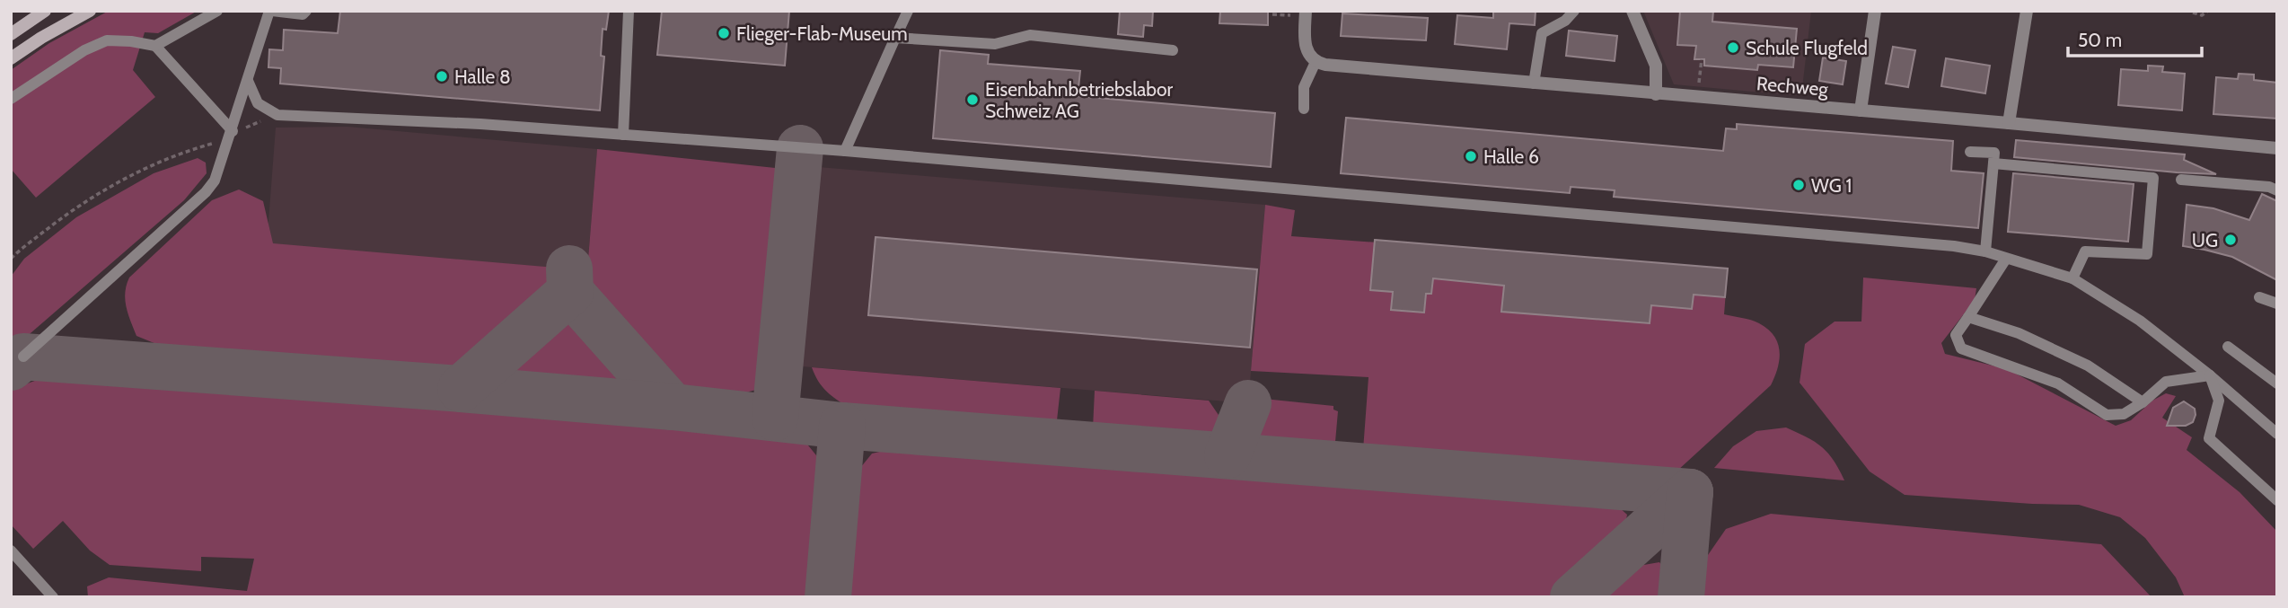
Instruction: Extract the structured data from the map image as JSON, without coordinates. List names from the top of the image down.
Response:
{
  "streets": {
    "street": ["Rechweg"]
  },
  "places": [
    "Flieger-Flab-Museum",
    "Schule Flugfeld",
    "Halle 8",
    "Eisenbahnbetriebslabor Schweiz AG",
    "Halle 6",
    "WG 1",
    "UG"
  ],
  "scale_bar": "50 m"
}
